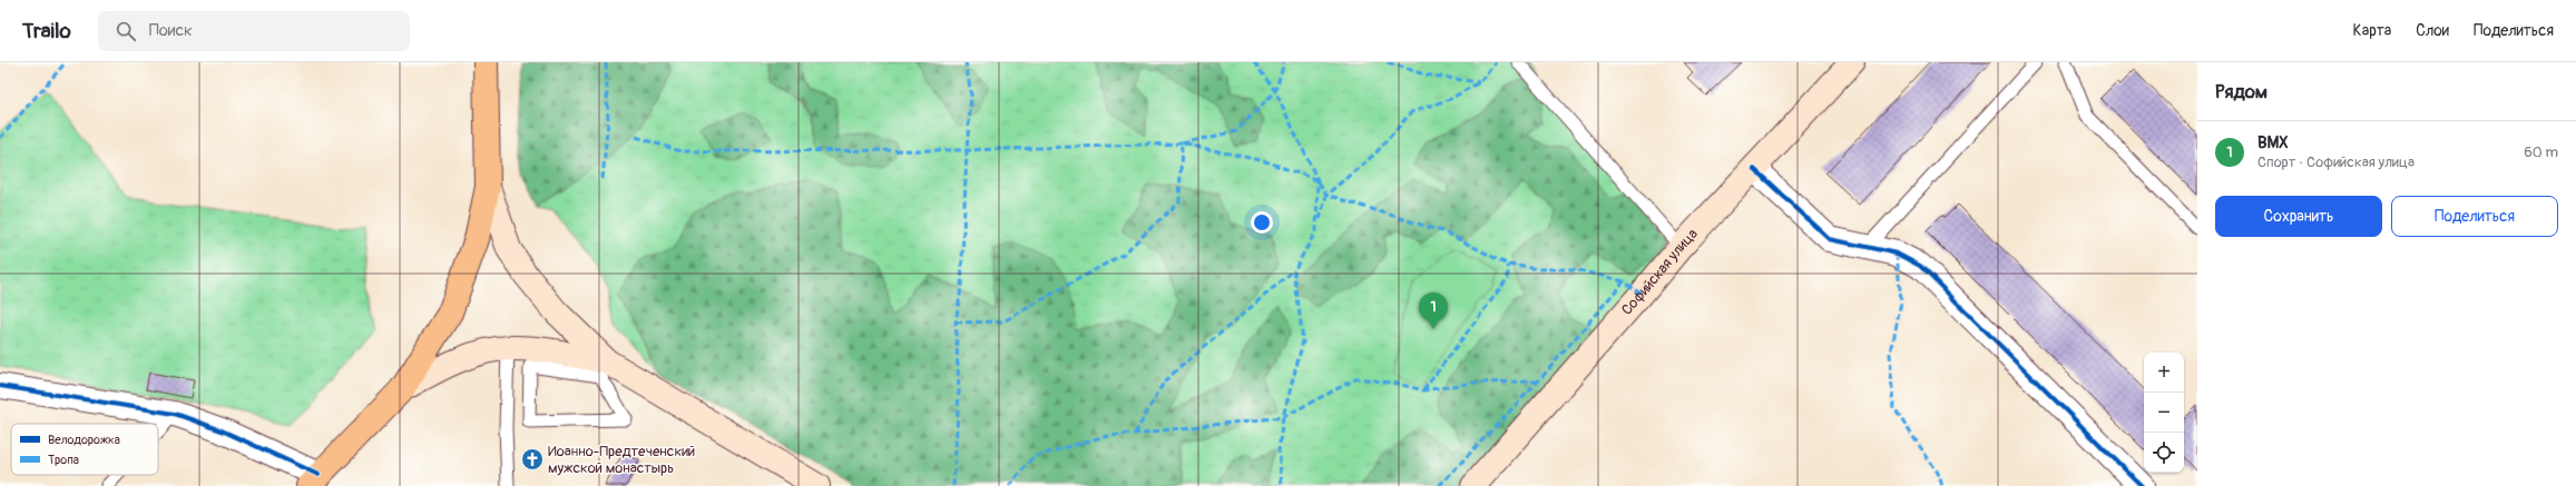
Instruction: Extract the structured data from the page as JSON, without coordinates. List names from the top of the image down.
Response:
{
  "streets": {
    "main road": ["Софийская улица"]
  },
  "places": {
    "church": ["Иоанно-Предтеченский мужской монастырь"]
  },
  "legend": ["Велодорожка", "Тропа"],
  "page": {
    "header": "Trailo",
    "search": "Поиск",
    "nav": ["Карта", "Слои", "Поделиться"],
    "heading": "Рядом",
    "list": [
      {
        "mark": "1",
        "name": "BMX",
        "note": "Спорт · Софийская улица",
        "value": "60 m"
      }
    ],
    "buttons": ["Сохранить", "Поделиться"],
    "pins": "1",
    "map_buttons": ["+", "−"]
  }
}
